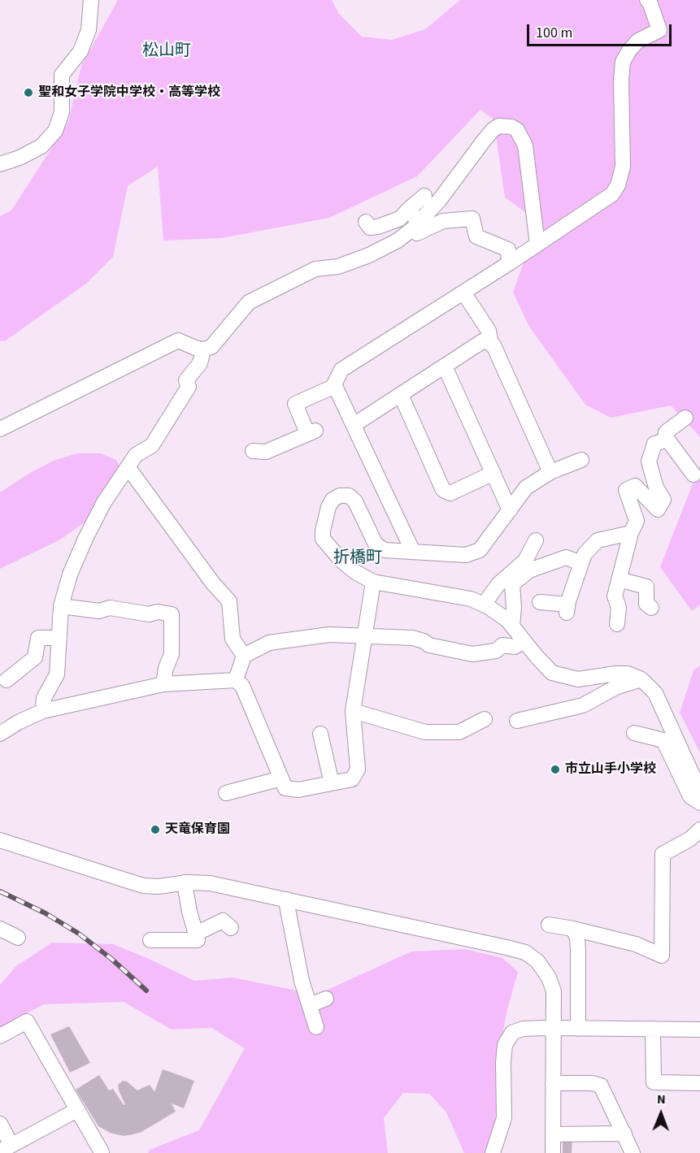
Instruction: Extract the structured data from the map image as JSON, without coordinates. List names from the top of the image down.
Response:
{
  "districts": ["松山町", "折橋町"],
  "places": ["聖和女子学院中学校・高等学校", "市立山手小学校", "天竜保育園"],
  "scale_bar": "100 m",
  "north": "top"
}
